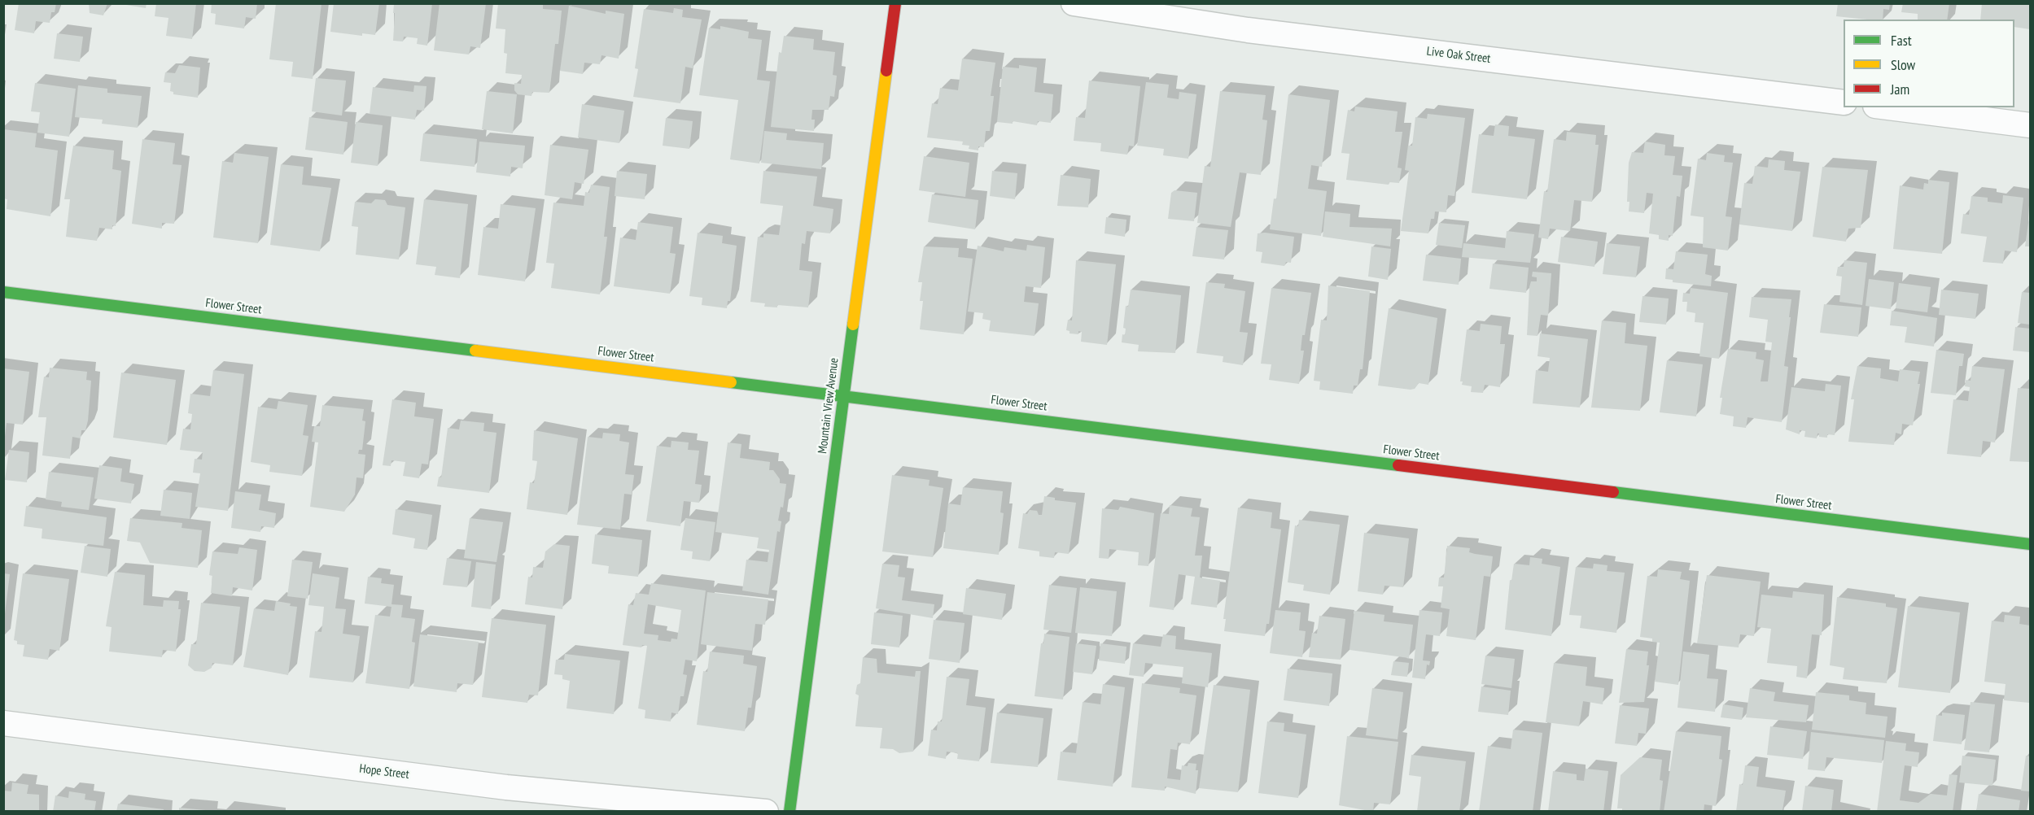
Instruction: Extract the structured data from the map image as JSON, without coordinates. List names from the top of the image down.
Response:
{
  "streets": {
    "street": [
      "Live Oak Street",
      "Flower Street",
      "Mountain View Avenue",
      "Hope Street"
    ]
  },
  "crossings": [
    ["Flower Street", "Mountain View Avenue"]
  ],
  "legend": ["Fast", "Slow", "Jam"]
}
